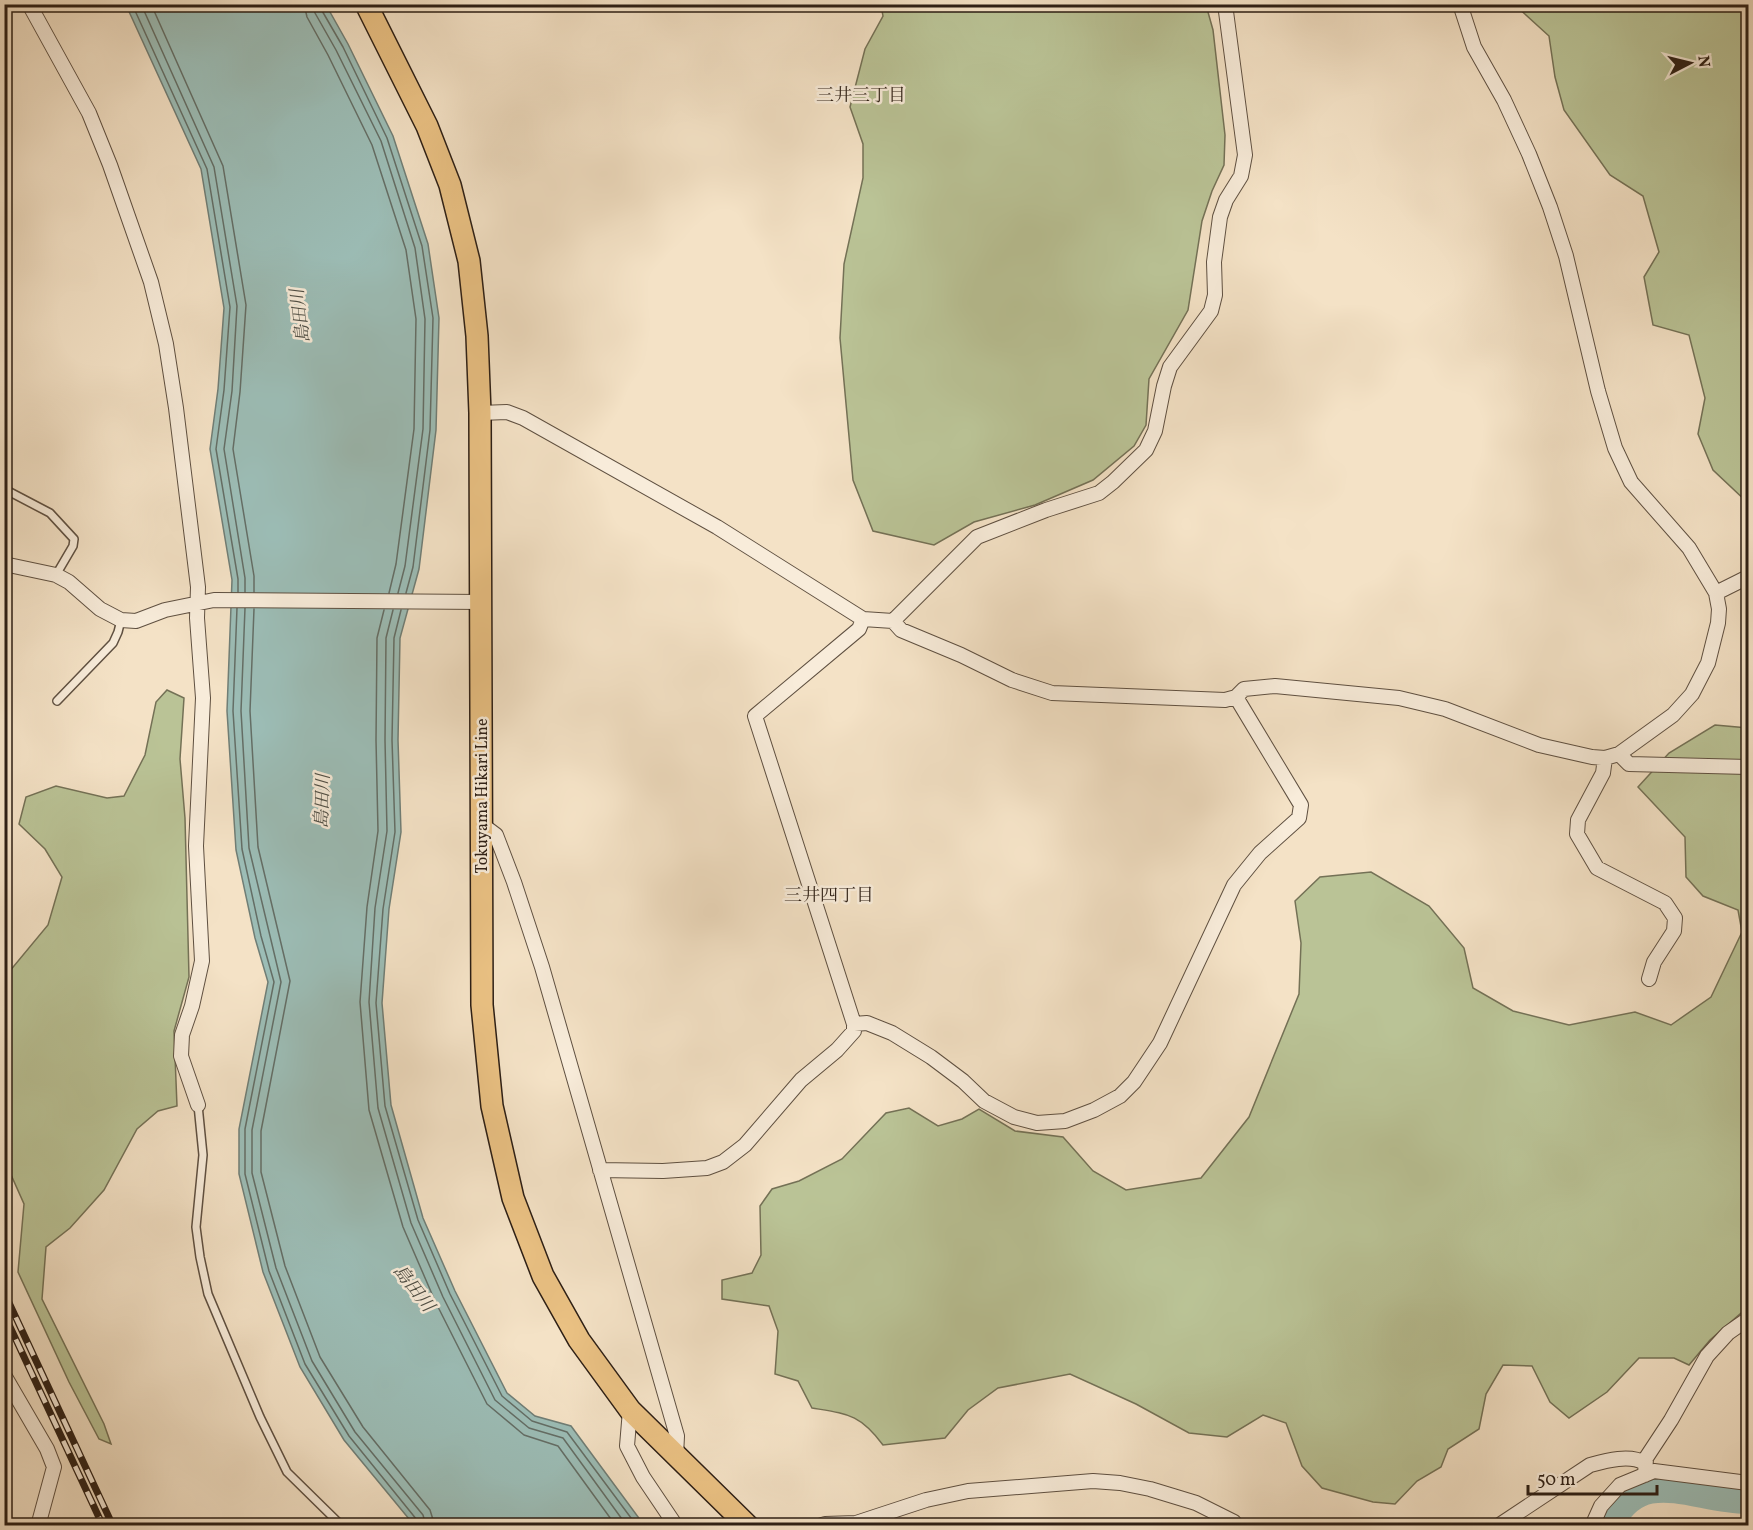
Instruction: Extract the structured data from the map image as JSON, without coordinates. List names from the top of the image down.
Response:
{
  "streets": {
    "main road": ["Tokuyama Hikari Line"]
  },
  "districts": ["三井三丁目", "三井四丁目"],
  "water": ["島田川"],
  "scale_bar": "50 m",
  "north": "right"
}
